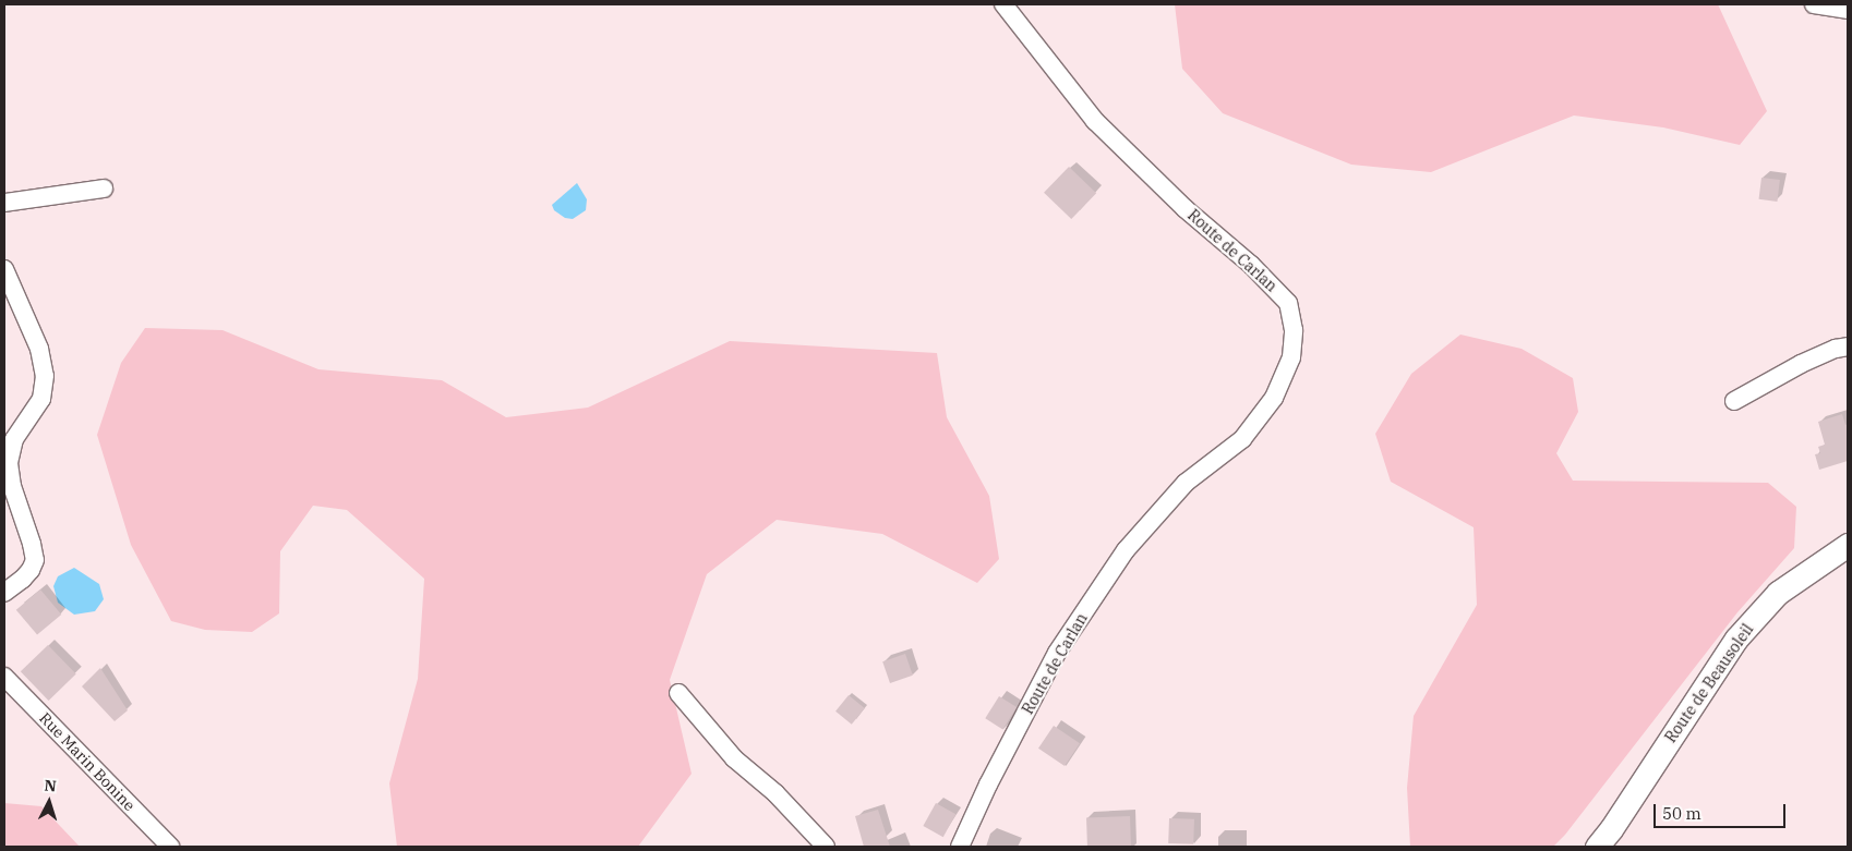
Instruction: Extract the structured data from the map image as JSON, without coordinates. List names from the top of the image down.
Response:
{
  "streets": {
    "street": ["Route de Carlan", "Route de Beausoleil", "Rue Marin Bonine"]
  },
  "scale_bar": "50 m",
  "north": "top"
}
